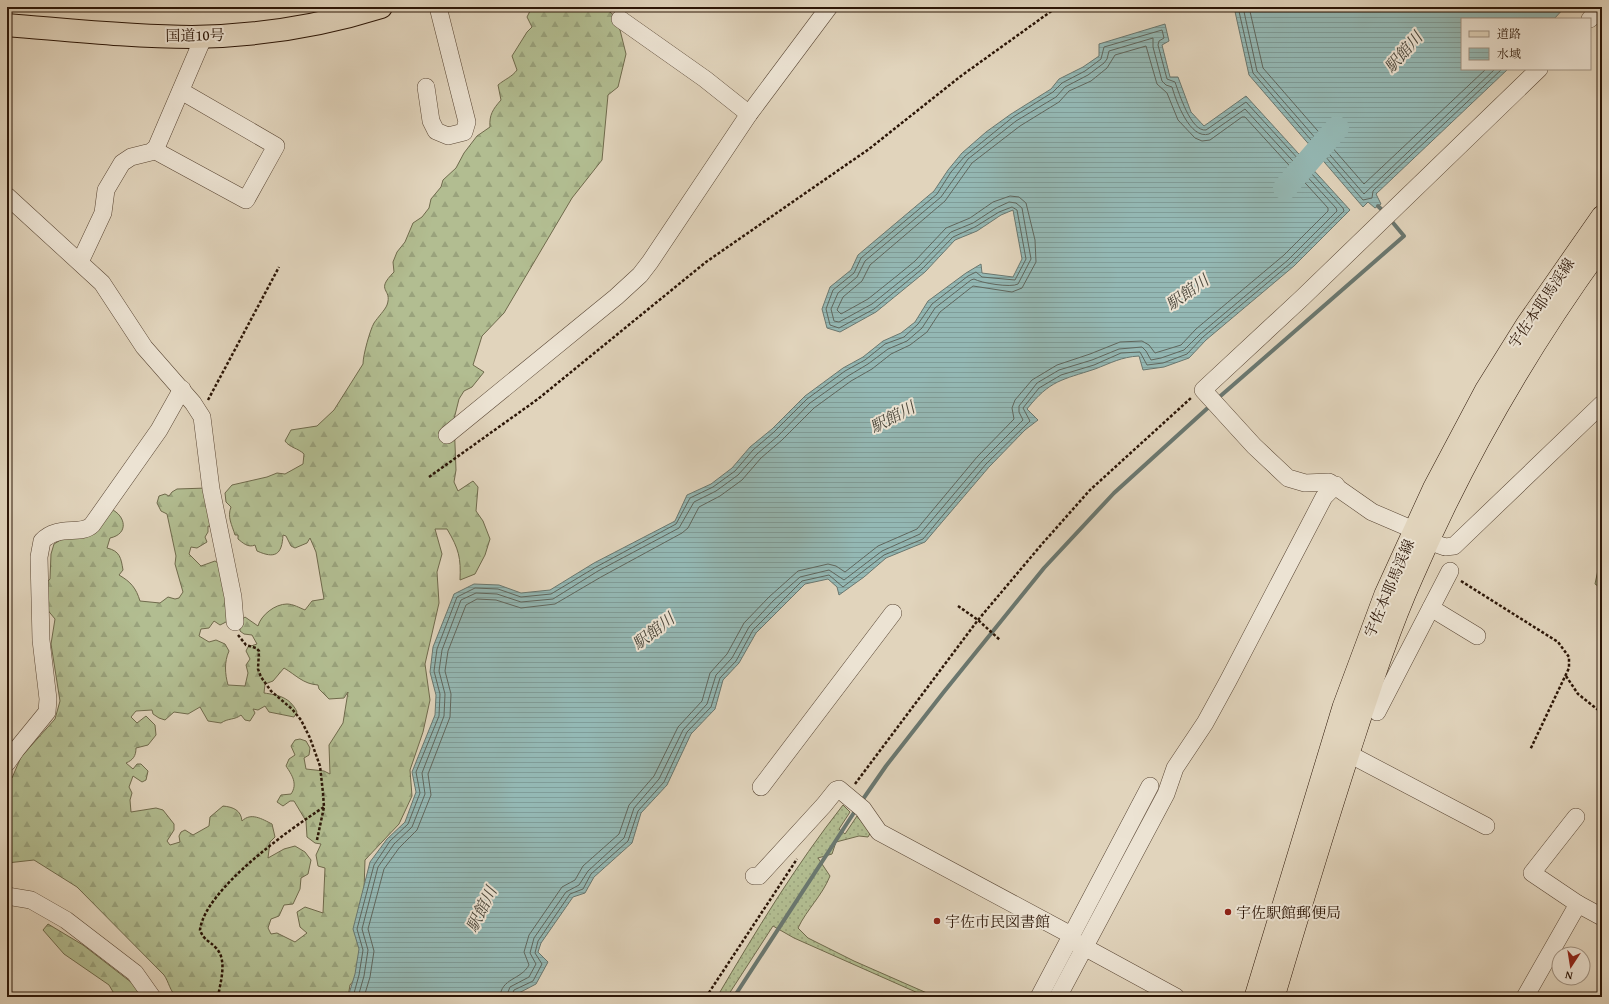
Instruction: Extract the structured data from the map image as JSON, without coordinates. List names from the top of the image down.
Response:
{
  "streets": {
    "highway": ["国道10号"],
    "main road": ["宇佐本耶馬渓線"]
  },
  "water": ["駅館川"],
  "places": ["宇佐駅館郵便局", "宇佐市民図書館"],
  "legend": ["道路", "水域"],
  "north": "bottom"
}
